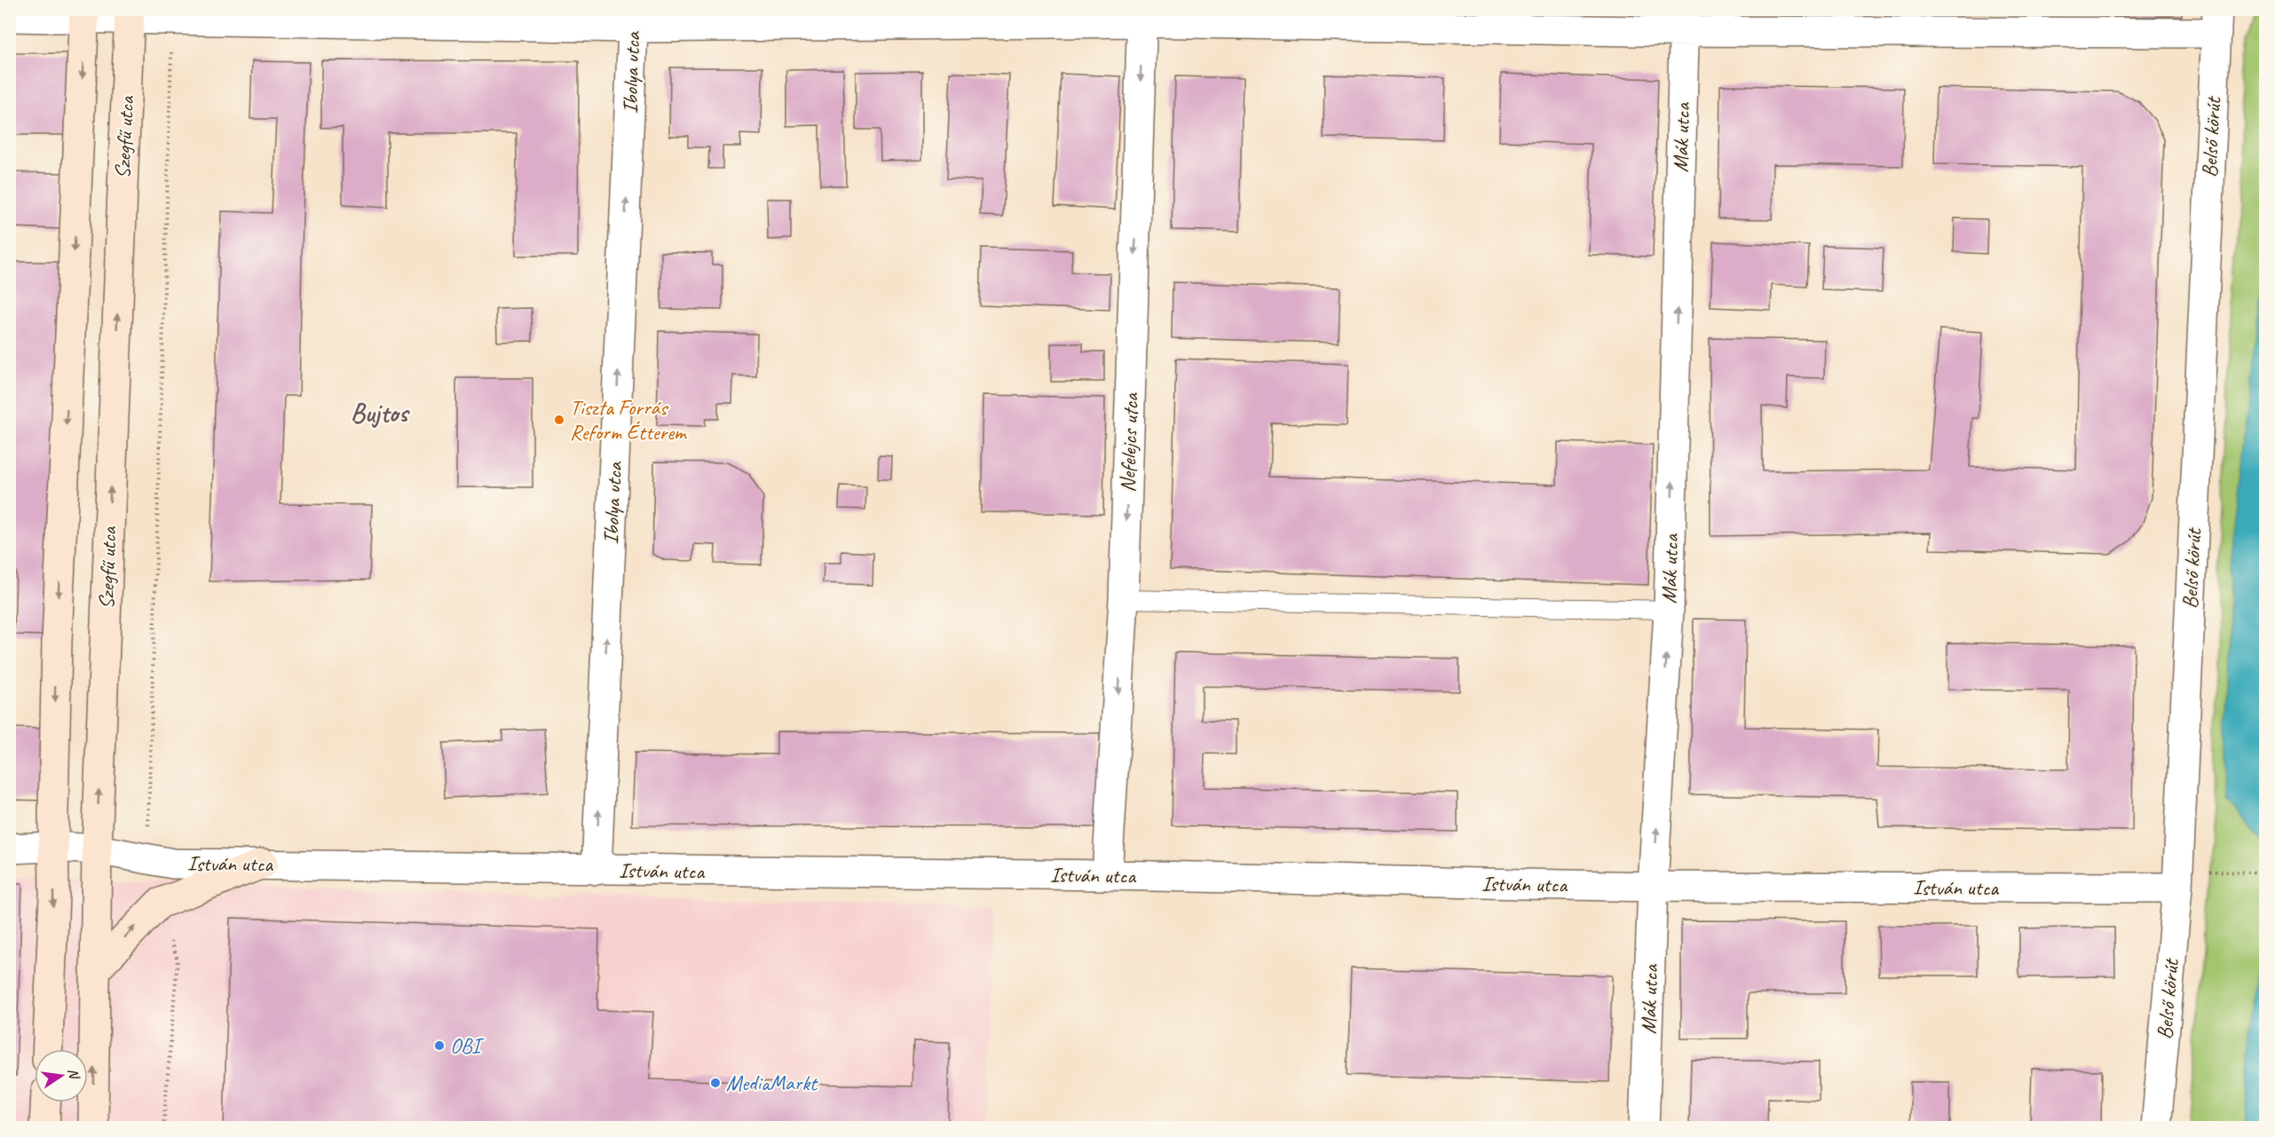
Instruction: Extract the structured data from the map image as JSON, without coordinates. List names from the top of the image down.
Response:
{
  "streets": {
    "street": [
      "Ibolya utca",
      "Szegfű utca",
      "Mák utca",
      "Belső körút",
      "Nefelejcs utca",
      "István utca"
    ]
  },
  "crossings": [
    ["Ibolya utca", "István utca"],
    ["Szegfű utca", "István utca"],
    ["Mák utca", "István utca"],
    ["Belső körút", "István utca"],
    ["Nefelejcs utca", "István utca"]
  ],
  "one_way": ["Ibolya utca", "Mák utca", "Nefelejcs utca"],
  "districts": ["Bujtos"],
  "places": ["Tiszta Forrás Reform Étterem", "OBI", "MediaMarkt"],
  "north": "right"
}
